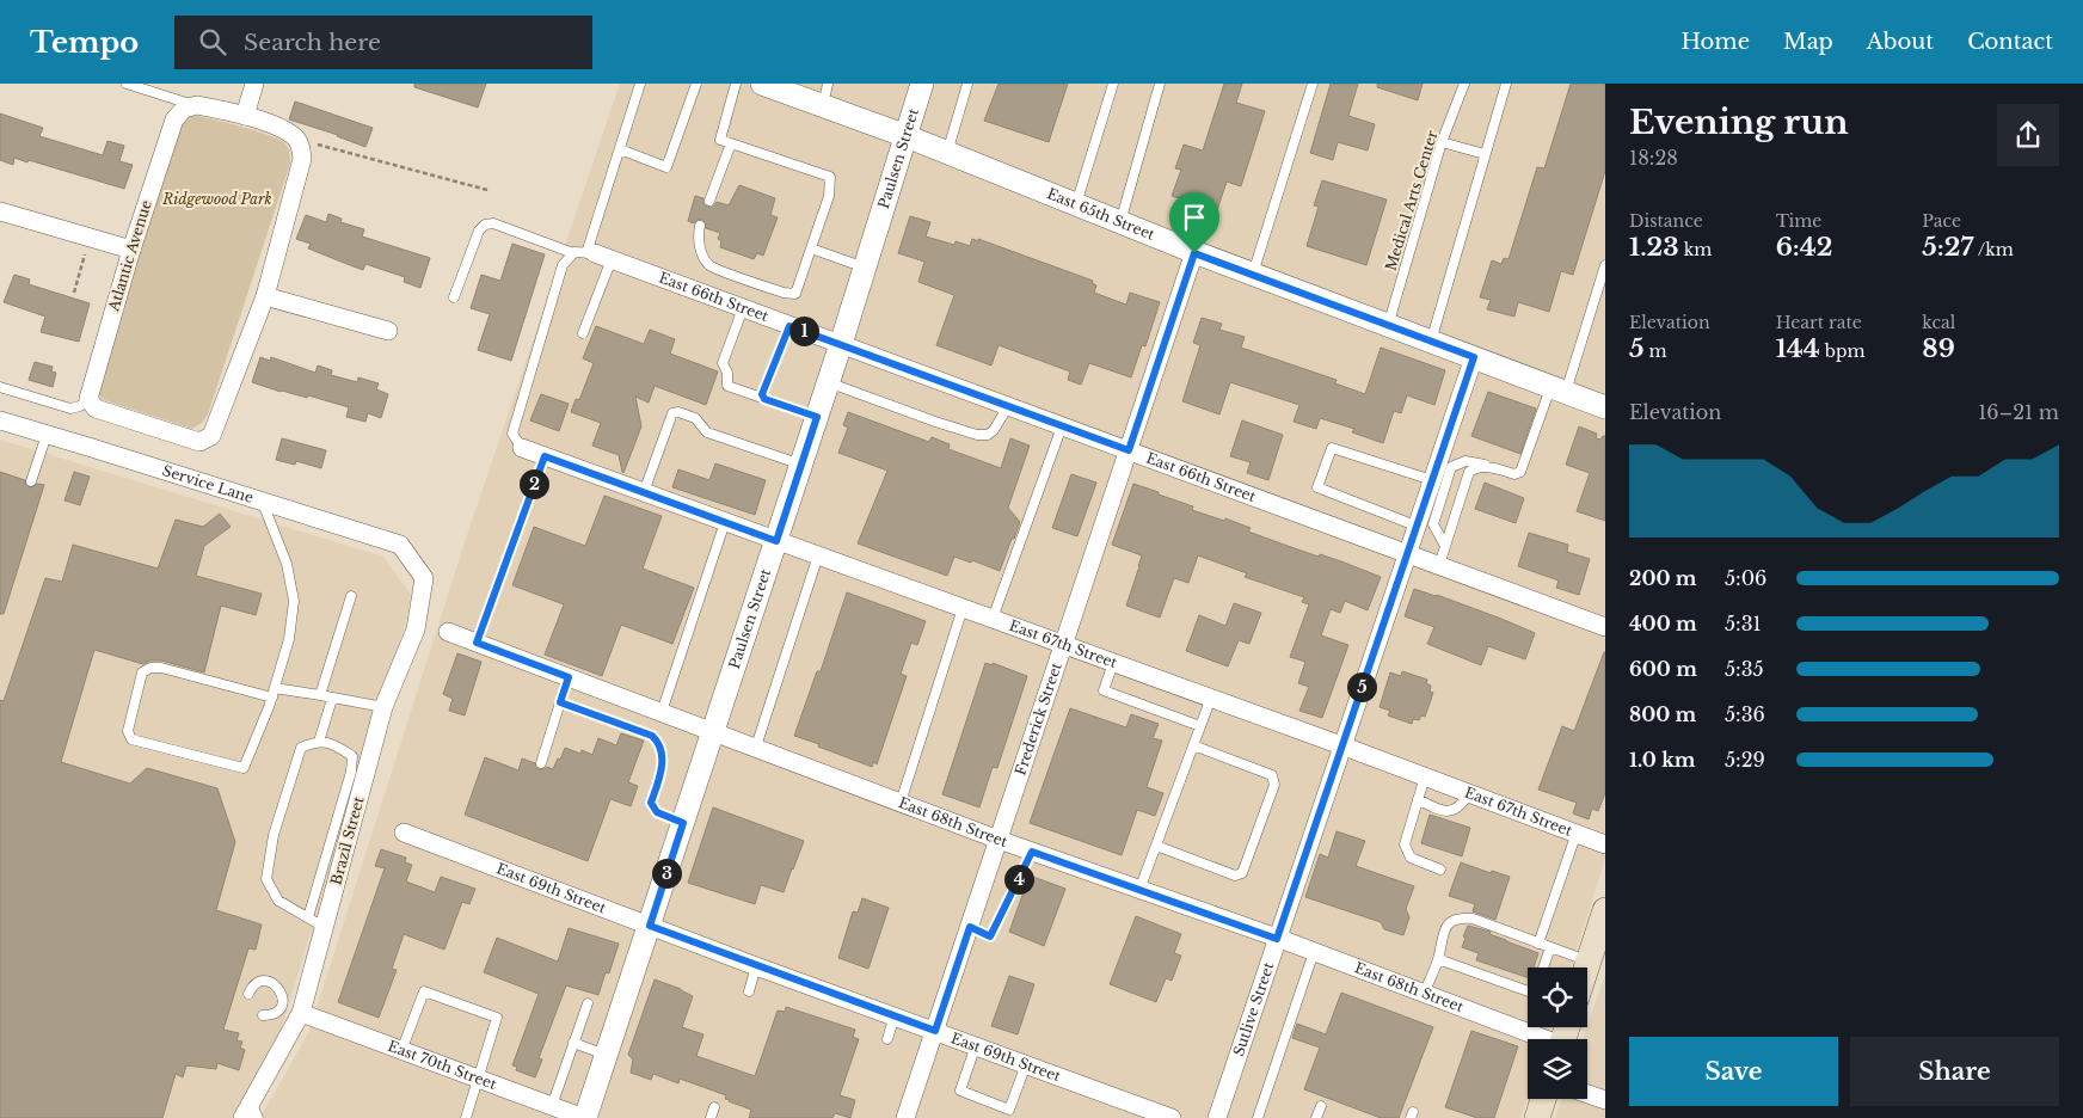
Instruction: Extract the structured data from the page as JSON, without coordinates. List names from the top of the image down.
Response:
{
  "streets": {
    "street": [
      "Paulsen Street",
      "East 65th Street",
      "Atlantic Avenue",
      "East 66th Street",
      "Service Lane",
      "East 67th Street",
      "Frederick Street",
      "East 68th Street",
      "Brazil Street",
      "East 69th Street",
      "Sutlive Street",
      "East 70th Street"
    ],
    "lane": ["Medical Arts Center"]
  },
  "crossings": [
    ["Paulsen Street", "East 65th Street"],
    ["Paulsen Street", "East 66th Street"],
    ["Paulsen Street", "East 67th Street"],
    ["Paulsen Street", "East 68th Street"],
    ["Paulsen Street", "East 69th Street"],
    ["Paulsen Street", "East 70th Street"],
    ["Medical Arts Center", "East 65th Street"],
    ["East 65th Street", "Frederick Street"],
    ["East 65th Street", "Sutlive Street"],
    ["East 66th Street", "Frederick Street"],
    ["East 66th Street", "Sutlive Street"],
    ["Service Lane", "Brazil Street"],
    ["East 67th Street", "Frederick Street"],
    ["East 67th Street", "Sutlive Street"],
    ["Frederick Street", "East 68th Street"],
    ["Frederick Street", "East 69th Street"],
    ["East 68th Street", "Sutlive Street"],
    ["Brazil Street", "East 70th Street"]
  ],
  "parks": ["Ridgewood Park"],
  "page": {
    "header": "Tempo",
    "search": "Search here",
    "nav": [
      "Home",
      "Map",
      "About",
      "Contact"
    ],
    "heading": ["Evening run", "18:28"],
    "stats": [
      ["Distance", "1.23 km"],
      ["Time", "6:42"],
      ["Pace", "5:27 /km"],
      ["Elevation", "5 m"],
      ["Heart rate", "144 bpm"],
      ["kcal", "89"]
    ],
    "pins": [
      "1",
      "2",
      "5",
      "3",
      "4"
    ],
    "chart": ["Elevation", "16–21 m"],
    "list": [
      {
        "name": "200 m",
        "note": "5:06"
      },
      {
        "name": "400 m",
        "note": "5:31"
      },
      {
        "name": "600 m",
        "note": "5:35"
      },
      {
        "name": "800 m",
        "note": "5:36"
      },
      {
        "name": "1.0 km",
        "note": "5:29"
      }
    ],
    "buttons": ["Save", "Share"]
  }
}
